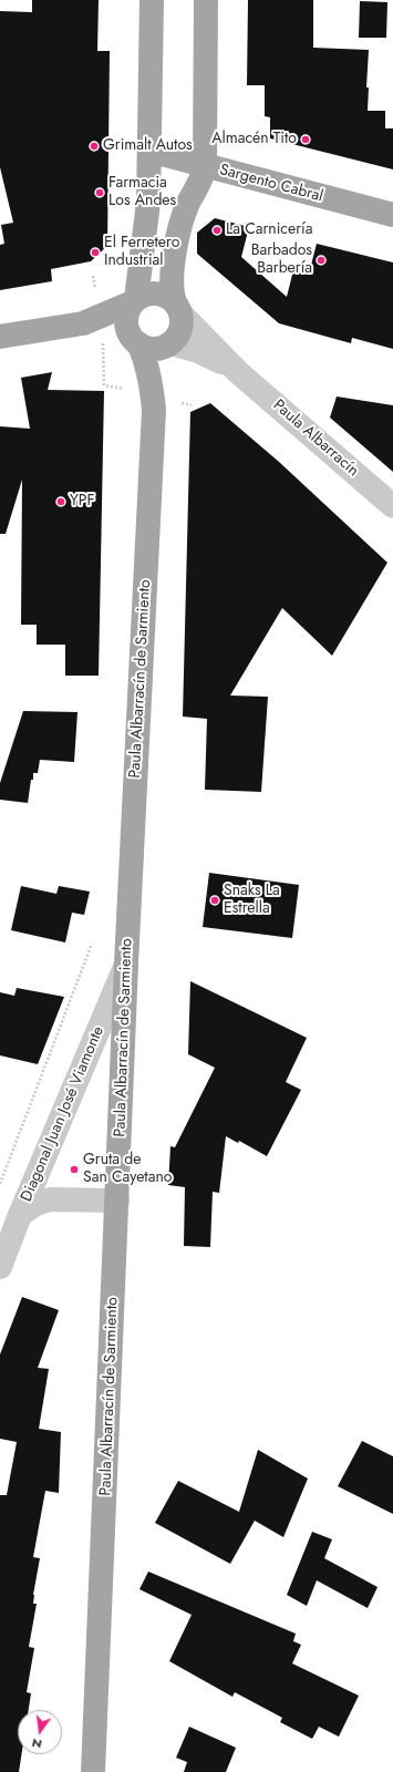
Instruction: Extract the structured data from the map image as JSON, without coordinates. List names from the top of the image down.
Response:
{
  "streets": {
    "main road": ["Sargento Cabral", "Paula Albarracín de Sarmiento"],
    "street": ["Paula Albarracín", "Diagonal Juan José Viamonte"]
  },
  "crossings": [
    ["Paula Albarracín", "Paula Albarracín de Sarmiento"],
    ["Paula Albarracín de Sarmiento", "Diagonal Juan José Viamonte"]
  ],
  "places": [
    "Almacén Tito",
    "Grimalt Autos",
    "Farmacia Los Andes",
    "La Carnicería",
    "El Ferretero Industrial",
    "Barbados Barbería",
    "YPF",
    "Snaks La Estrella",
    "Gruta de San Cayetano"
  ],
  "north": "bottom"
}
